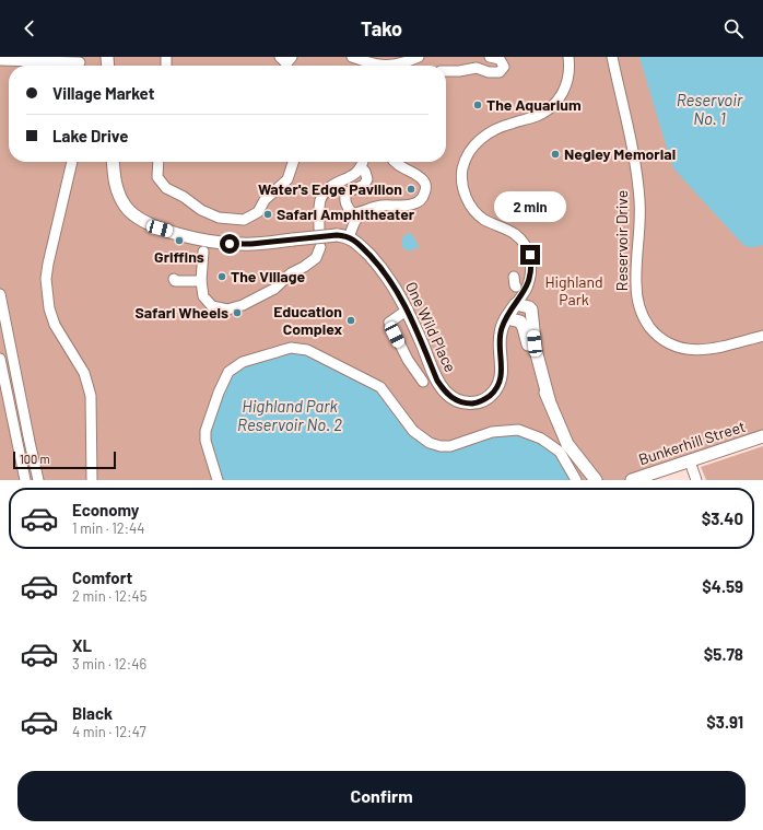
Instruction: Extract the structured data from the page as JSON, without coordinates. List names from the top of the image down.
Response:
{
  "streets": {
    "main road": ["One Wild Place", "Bunkerhill Street"],
    "street": ["Reservoir Drive"]
  },
  "water": ["Reservoir No. 1", "Highland Park Reservoir No. 2"],
  "parks": ["Highland Park"],
  "places": [
    "The Aquarium",
    "Negley Memorial",
    "Water's Edge Pavilion",
    "Safari Amphitheater",
    "Griffins",
    "The Village",
    "Safari Wheels",
    "Education Complex"
  ],
  "scale_bar": "100 m",
  "page": {
    "header": "Tako",
    "banner": ["Village Market", "Lake Drive"],
    "bubble": "2 min",
    "scale": "100 m",
    "list": [
      {
        "name": "Economy",
        "note": "1 min · 12:44",
        "value": "$3.40"
      },
      {
        "name": "Comfort",
        "note": "2 min · 12:45",
        "value": "$4.59"
      },
      {
        "name": "XL",
        "note": "3 min · 12:46",
        "value": "$5.78"
      },
      {
        "name": "Black",
        "note": "4 min · 12:47",
        "value": "$3.91"
      }
    ],
    "buttons": "Confirm"
  }
}
